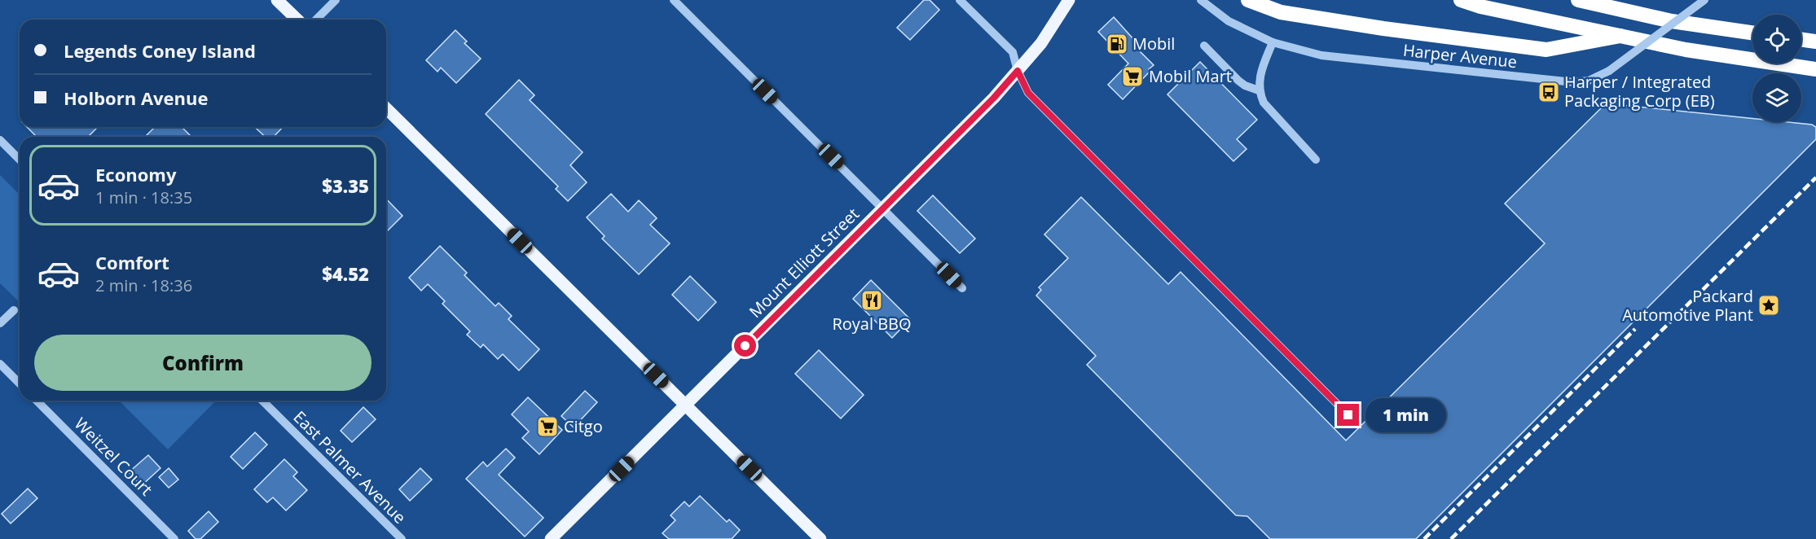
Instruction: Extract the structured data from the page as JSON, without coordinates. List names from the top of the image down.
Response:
{
  "streets": {
    "main road": ["Mount Elliott Street"],
    "street": ["Harper Avenue", "Weitzel Court", "East Palmer Avenue"]
  },
  "places": {
    "fuel station": ["Mobil"],
    "supermarket": ["Mobil Mart", "Citgo"],
    "bus stop": ["Harper / Integrated Packaging Corp (EB)"],
    "restaurant": ["Royal BBQ"],
    "place": ["Packard Automotive Plant"]
  },
  "page": {
    "banner": ["Legends Coney Island", "Holborn Avenue"],
    "list": [
      {
        "name": "Economy",
        "note": "1 min · 18:35",
        "value": "$3.35"
      },
      {
        "name": "Comfort",
        "note": "2 min · 18:36",
        "value": "$4.52"
      }
    ],
    "buttons": "Confirm",
    "bubble": "1 min"
  }
}
